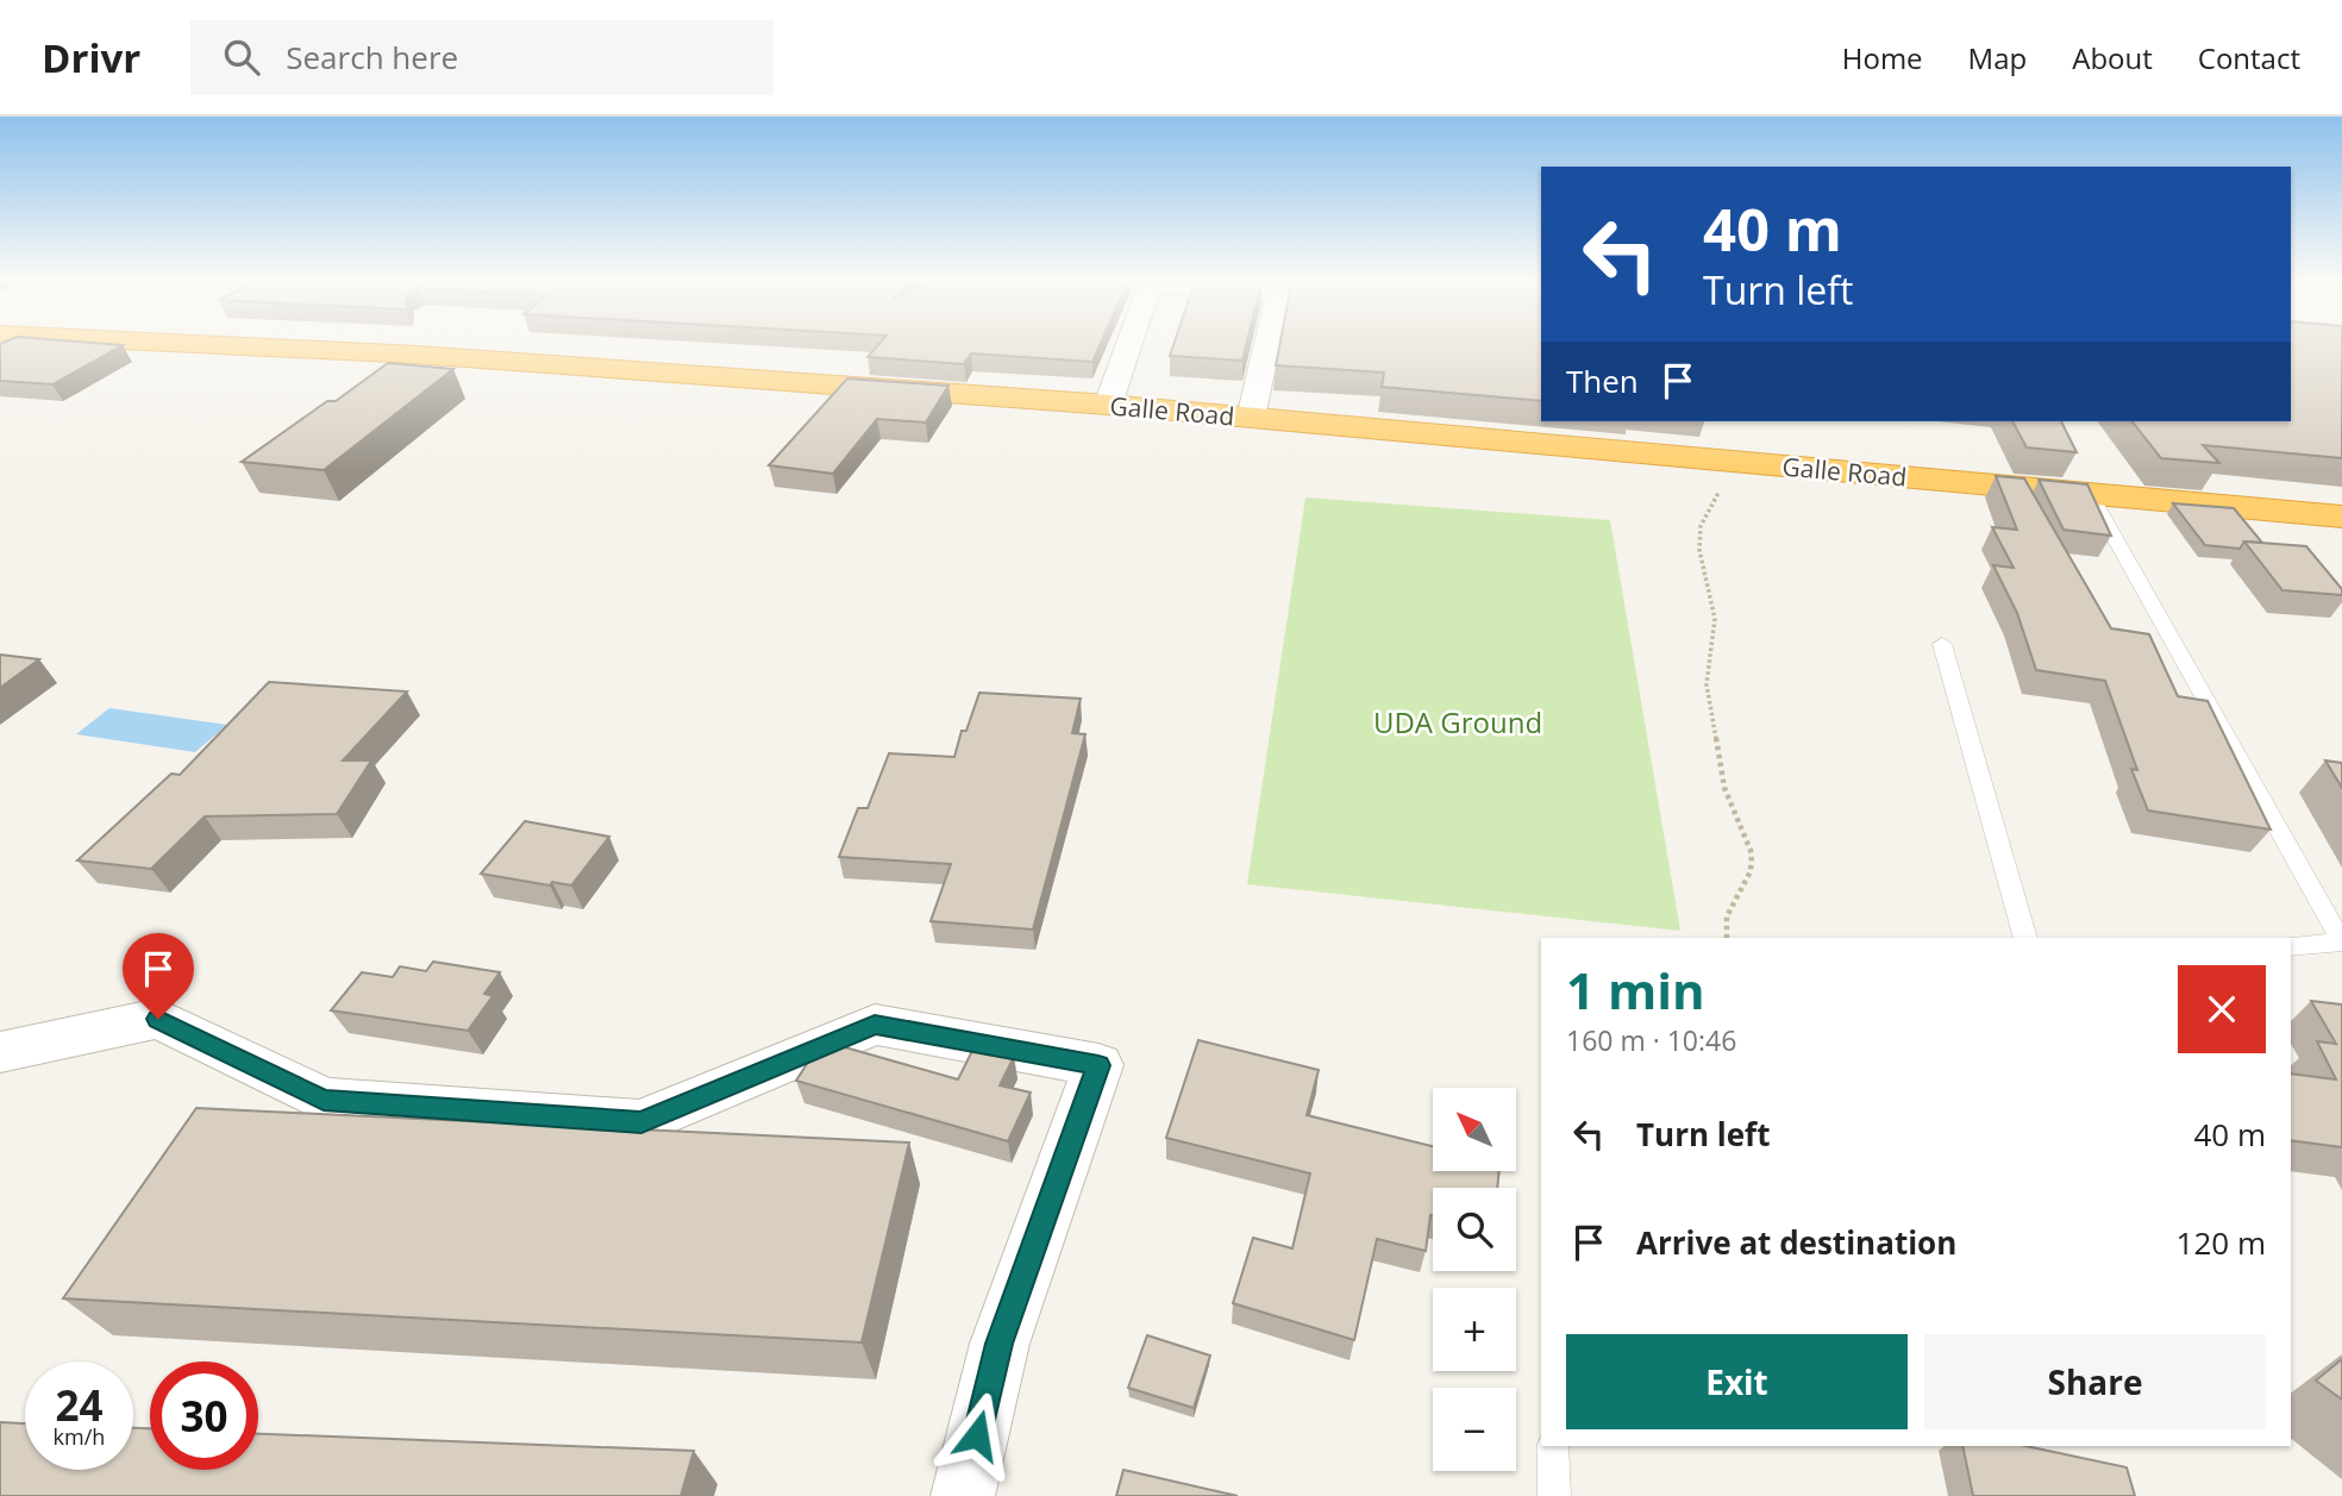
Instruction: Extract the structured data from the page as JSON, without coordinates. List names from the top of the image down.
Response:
{
  "streets": {
    "highway": ["Galle Road"]
  },
  "parks": ["UDA Ground"],
  "north": "top left",
  "page": {
    "header": "Drivr",
    "search": "Search here",
    "nav": [
      "Home",
      "Map",
      "About",
      "Contact"
    ],
    "turn": ["40 m", "Turn left"],
    "then": "Then",
    "heading": ["1 min", "160 m · 10:46"],
    "list": [
      {
        "name": "Turn left",
        "value": "40 m"
      },
      {
        "name": "Arrive at destination",
        "value": "120 m"
      }
    ],
    "map_buttons": ["+", "−"],
    "buttons": ["Exit", "Share"],
    "speed": "24 km/h",
    "limit": "30"
  }
}
